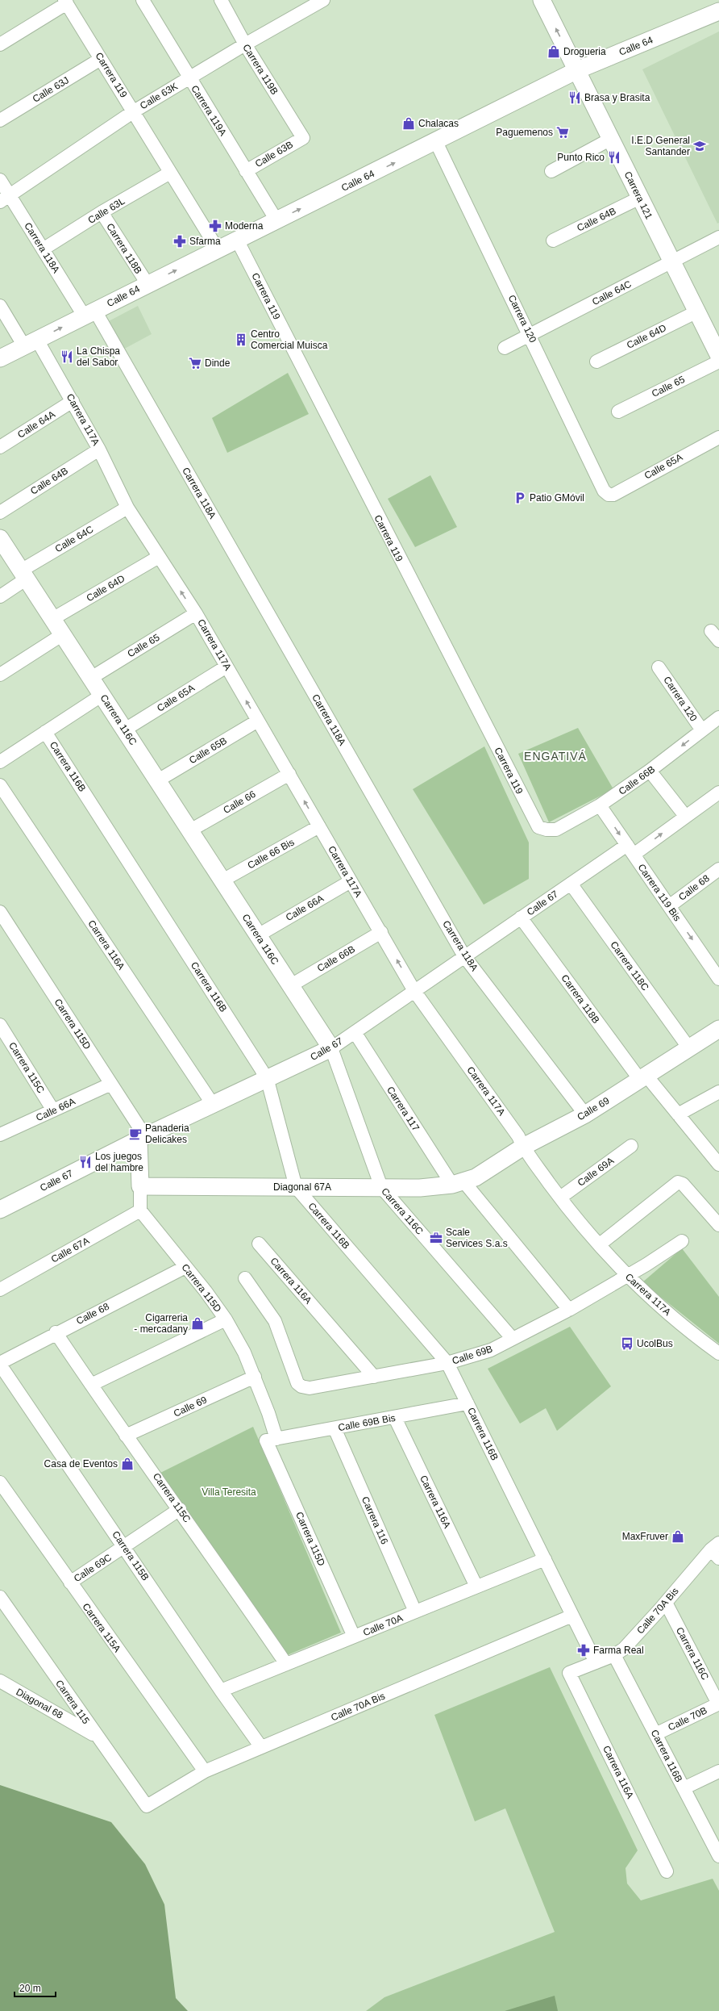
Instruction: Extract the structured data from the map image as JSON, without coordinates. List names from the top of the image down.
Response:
{
  "streets": {
    "street": [
      "Calle 64",
      "Carrera 119B",
      "Carrera 119",
      "Calle 63J",
      "Calle 63K",
      "Carrera 119A",
      "Calle 63B",
      "Carrera 121",
      "Calle 63L",
      "Calle 64B",
      "Carrera 118A",
      "Carrera 118B",
      "Calle 64C",
      "Carrera 120",
      "Calle 64D",
      "Calle 65",
      "Carrera 117A",
      "Calle 64A",
      "Calle 65A",
      "Carrera 116C",
      "Calle 65B",
      "Carrera 116B",
      "Calle 66B",
      "Calle 66",
      "Calle 66 Bis",
      "Calle 68",
      "Carrera 119 Bis",
      "Calle 67",
      "Calle 66A",
      "Carrera 116A",
      "Carrera 118C",
      "Carrera 115D",
      "Carrera 115C",
      "Carrera 117",
      "Calle 69",
      "Calle 69A",
      "Diagonal 67A",
      "Calle 67A",
      "Calle 69B",
      "Calle 69B Bis",
      "Carrera 116",
      "Carrera 115B",
      "Calle 69C",
      "Calle 70A Bis",
      "Calle 70A",
      "Carrera 115A",
      "Carrera 115",
      "Diagonal 68",
      "Calle 70B"
    ]
  },
  "crossings": [
    ["Calle 64", "Carrera 119"],
    ["Calle 64", "Carrera 119A"],
    ["Calle 64", "Carrera 121"],
    ["Calle 64", "Carrera 118A"],
    ["Calle 64", "Carrera 118B"],
    ["Calle 64", "Carrera 120"],
    ["Calle 64", "Carrera 117A"],
    ["Carrera 119B", "Calle 63K"],
    ["Carrera 119B", "Calle 63B"],
    ["Carrera 119", "Calle 63J"],
    ["Carrera 119", "Calle 63K"],
    ["Carrera 119", "Calle 63L"],
    ["Carrera 119", "Calle 66B"],
    ["Calle 63K", "Carrera 119A"],
    ["Calle 63K", "Carrera 118A"],
    ["Carrera 119A", "Calle 63B"],
    ["Carrera 121", "Calle 64B"],
    ["Carrera 121", "Calle 64C"],
    ["Carrera 121", "Calle 64D"],
    ["Calle 63L", "Carrera 118A"],
    ["Calle 63L", "Carrera 118B"],
    ["Calle 64B", "Carrera 117A"],
    ["Carrera 118A", "Calle 67"],
    ["Carrera 118A", "Calle 69"],
    ["Carrera 118B", "Calle 67"],
    ["Carrera 118B", "Calle 69"],
    ["Calle 64C", "Carrera 120"],
    ["Calle 64C", "Carrera 117A"],
    ["Calle 64C", "Carrera 116C"],
    ["Carrera 120", "Calle 65A"],
    ["Carrera 120", "Calle 66B"],
    ["Calle 64D", "Carrera 117A"],
    ["Calle 64D", "Carrera 116C"],
    ["Calle 65", "Carrera 117A"],
    ["Calle 65", "Carrera 116C"],
    ["Carrera 117A", "Calle 64A"],
    ["Carrera 117A", "Calle 65A"],
    ["Carrera 117A", "Calle 65B"],
    ["Carrera 117A", "Calle 66B"],
    ["Carrera 117A", "Calle 66"],
    ["Carrera 117A", "Calle 66 Bis"],
    ["Carrera 117A", "Calle 67"],
    ["Carrera 117A", "Calle 66A"],
    ["Carrera 117A", "Calle 69"],
    ["Carrera 117A", "Calle 69A"],
    ["Carrera 117A", "Calle 69B"],
    ["Calle 65A", "Carrera 116C"],
    ["Carrera 116C", "Calle 65B"],
    ["Carrera 116C", "Calle 66B"],
    ["Carrera 116C", "Calle 66"],
    ["Carrera 116C", "Calle 66 Bis"],
    ["Carrera 116C", "Calle 67"],
    ["Carrera 116C", "Calle 66A"],
    ["Carrera 116C", "Diagonal 67A"],
    ["Carrera 116C", "Calle 69B"],
    ["Carrera 116C", "Calle 70A Bis"],
    ["Carrera 116C", "Calle 70B"],
    ["Carrera 116B", "Calle 67"],
    ["Carrera 116B", "Diagonal 67A"],
    ["Carrera 116B", "Calle 69B"],
    ["Carrera 116B", "Calle 69B Bis"],
    ["Carrera 116B", "Calle 70A Bis"],
    ["Carrera 116B", "Calle 70A"],
    ["Carrera 116B", "Calle 70B"],
    ["Calle 66B", "Carrera 119 Bis"],
    ["Calle 68", "Carrera 119 Bis"],
    ["Calle 68", "Carrera 115D"],
    ["Calle 68", "Carrera 115C"],
    ["Calle 68", "Carrera 115B"],
    ["Carrera 119 Bis", "Calle 67"],
    ["Calle 67", "Carrera 116A"],
    ["Calle 67", "Carrera 118C"],
    ["Calle 67", "Carrera 115D"],
    ["Calle 67", "Carrera 117"],
    ["Calle 66A", "Carrera 115D"],
    ["Calle 66A", "Carrera 115C"],
    ["Carrera 116A", "Calle 69B"],
    ["Carrera 116A", "Calle 69B Bis"],
    ["Carrera 116A", "Calle 70A Bis"],
    ["Carrera 116A", "Calle 70A"],
    ["Carrera 118C", "Calle 69"],
    ["Carrera 115D", "Calle 69"],
    ["Carrera 115D", "Calle 67A"],
    ["Carrera 115D", "Calle 69B Bis"],
    ["Carrera 115D", "Calle 70A"],
    ["Carrera 115C", "Calle 69"],
    ["Carrera 115C", "Calle 69C"],
    ["Carrera 115C", "Calle 70A"],
    ["Carrera 117", "Calle 69"],
    ["Carrera 117", "Diagonal 67A"],
    ["Carrera 117", "Calle 69B"],
    ["Calle 69", "Diagonal 67A"],
    ["Calle 69B Bis", "Carrera 116"],
    ["Carrera 116", "Calle 70A"],
    ["Carrera 115B", "Calle 69C"],
    ["Carrera 115B", "Calle 70A Bis"],
    ["Carrera 115B", "Calle 70A"],
    ["Calle 69C", "Carrera 115A"],
    ["Calle 70A Bis", "Carrera 115A"],
    ["Calle 70A Bis", "Carrera 115"],
    ["Carrera 115", "Diagonal 68"]
  ],
  "one_way": ["Calle 64"],
  "districts": ["ENGATIVÁ"],
  "parks": ["Villa Teresita"],
  "places": {
    "shop": [
      "Drogueria",
      "Chalacas",
      "Cigarreria - mercadany",
      "Casa de Eventos",
      "MaxFruver"
    ],
    "restaurant": [
      "Brasa y Brasita",
      "Punto Rico",
      "La Chispa del Sabor",
      "Los juegos del hambre"
    ],
    "supermarket": ["Paguemenos", "Dinde"],
    "school or university": ["I.E.D General Santander"],
    "pharmacy": ["Moderna", "Sfarma", "Farma Real"],
    "building": ["Centro Comercial Muisca"],
    "parking": ["Patio GMóvil"],
    "cafe": ["Panaderia Delicakes"],
    "office": ["Scale Services S.a.s"],
    "bus stop": ["UcolBus"]
  },
  "scale_bar": "20 m"
}
